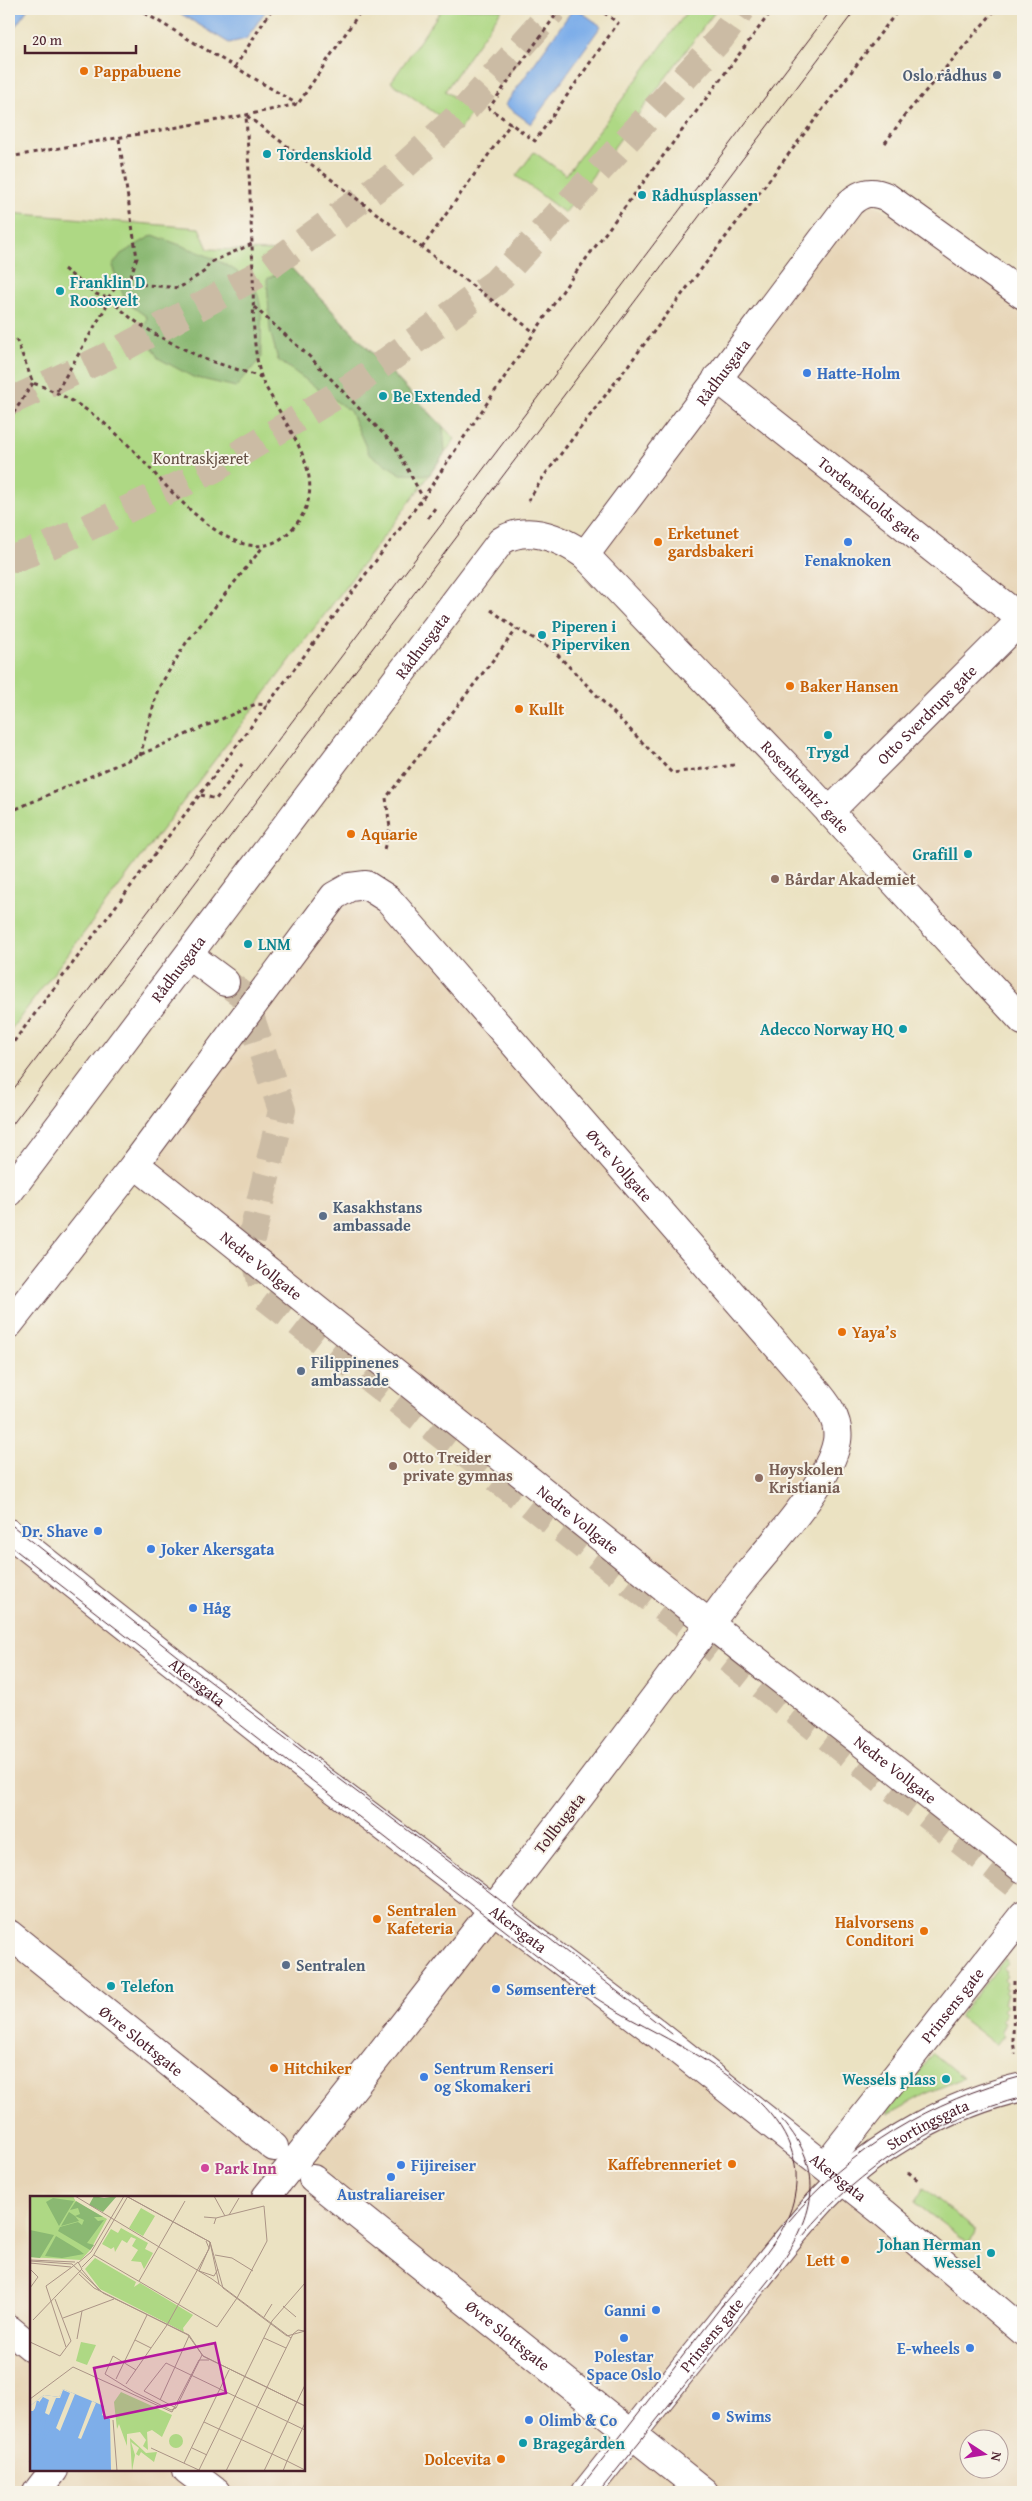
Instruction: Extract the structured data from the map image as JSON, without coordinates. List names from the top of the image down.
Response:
{
  "streets": {
    "street": [
      "Rådhusgata",
      "Tordenskiolds gate",
      "Otto Sverdrups gate",
      "Rosenkrantz’ gate",
      "Øvre Vollgate",
      "Nedre Vollgate",
      "Akersgata",
      "Tollbugata",
      "Prinsens gate",
      "Øvre Slottsgate",
      "Stortingsgata"
    ]
  },
  "crossings": [
    ["Rådhusgata", "Tordenskiolds gate"],
    ["Rådhusgata", "Rosenkrantz’ gate"],
    ["Tordenskiolds gate", "Otto Sverdrups gate"],
    ["Otto Sverdrups gate", "Rosenkrantz’ gate"],
    ["Øvre Vollgate", "Nedre Vollgate"],
    ["Øvre Vollgate", "Tollbugata"],
    ["Nedre Vollgate", "Tollbugata"],
    ["Akersgata", "Tollbugata"],
    ["Akersgata", "Prinsens gate"],
    ["Akersgata", "Stortingsgata"],
    ["Prinsens gate", "Øvre Slottsgate"],
    ["Prinsens gate", "Stortingsgata"]
  ],
  "parks": ["Kontraskjæret"],
  "places": [
    "Pappabuene",
    "Oslo rådhus",
    "Tordenskiold",
    "Rådhusplassen",
    "Franklin D Roosevelt",
    "Hatte-Holm",
    "Be Extended",
    "Erketunet gardsbakeri",
    "Fenaknoken",
    "Piperen i Piperviken",
    "Baker Hansen",
    "Kullt",
    "Trygd",
    "Aquarie",
    "Grafill",
    "Bårdar Akademiet",
    "LNM",
    "Adecco Norway HQ",
    "Kasakhstans ambassade",
    "Yaya’s",
    "Filippinenes ambassade",
    "Otto Treider private gymnas",
    "Høyskolen Kristiania",
    "Dr. Shave",
    "Joker Akersgata",
    "Håg",
    "Sentralen Kafeteria",
    "Halvorsens Conditori",
    "Sentralen",
    "Telefon",
    "Sømsenteret",
    "Hitchiker",
    "Sentrum Renseri og Skomakeri",
    "Wessels plass",
    "Kaffebrenneriet",
    "Fijireiser",
    "Park Inn",
    "Australiareiser",
    "Johan Herman Wessel",
    "Lett",
    "Ganni",
    "Polestar Space Oslo",
    "E-wheels",
    "Swims",
    "Olimb & Co",
    "Bragegården",
    "Dolcevita"
  ],
  "scale_bar": "20 m",
  "north": "right"
}
